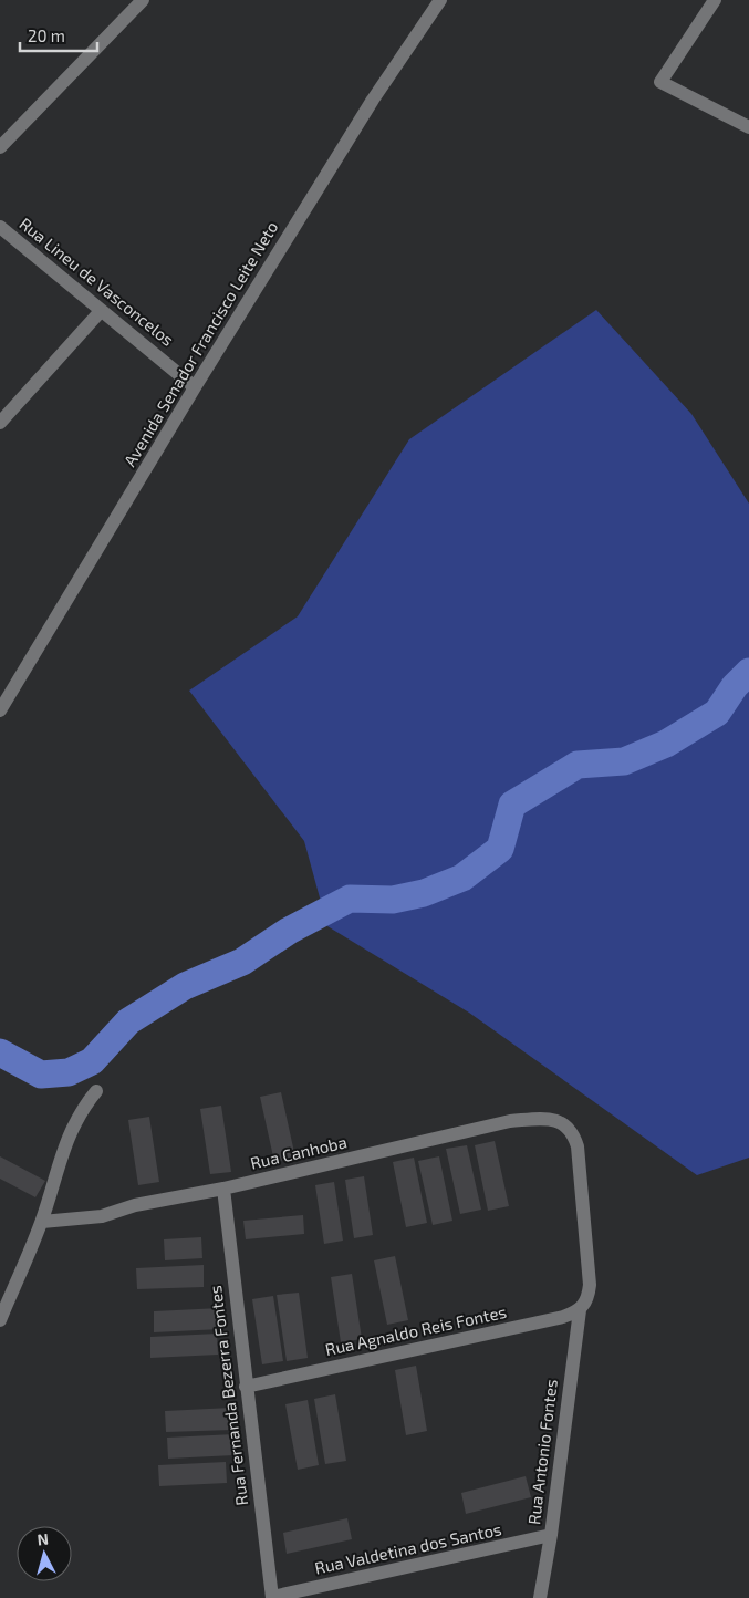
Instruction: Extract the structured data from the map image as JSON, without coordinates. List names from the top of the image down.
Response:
{
  "streets": {
    "street": [
      "Rua Lineu de Vasconcelos",
      "Avenida Senador Francisco Leite Neto",
      "Rua Canhoba",
      "Rua Agnaldo Reis Fontes",
      "Rua Fernanda Bezerra Fontes",
      "Rua Antonio Fontes",
      "Rua Valdetina dos Santos"
    ]
  },
  "crossings": [
    ["Rua Lineu de Vasconcelos", "Avenida Senador Francisco Leite Neto"],
    ["Rua Canhoba", "Rua Fernanda Bezerra Fontes"],
    ["Rua Canhoba", "Rua Antonio Fontes"],
    ["Rua Agnaldo Reis Fontes", "Rua Fernanda Bezerra Fontes"],
    ["Rua Agnaldo Reis Fontes", "Rua Antonio Fontes"],
    ["Rua Fernanda Bezerra Fontes", "Rua Valdetina dos Santos"],
    ["Rua Antonio Fontes", "Rua Valdetina dos Santos"]
  ],
  "scale_bar": "20 m",
  "north": "top"
}
